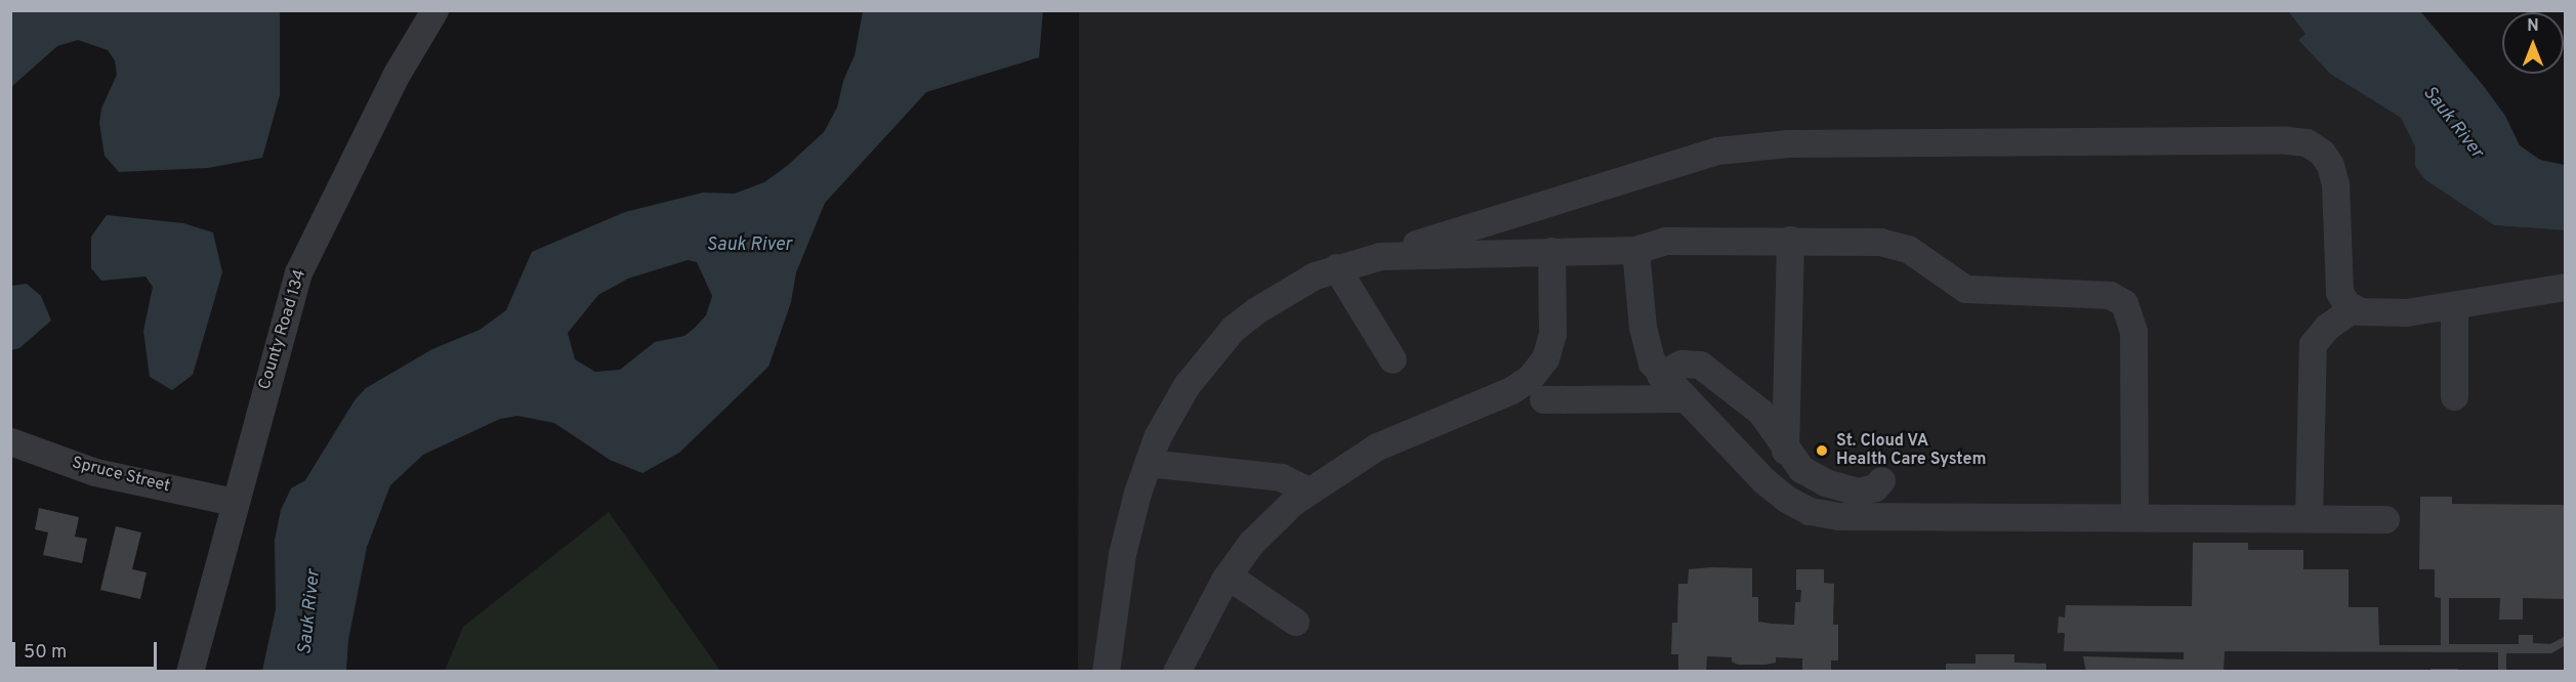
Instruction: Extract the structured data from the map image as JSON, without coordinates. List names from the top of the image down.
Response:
{
  "streets": {
    "street": ["County Road 134", "Spruce Street"]
  },
  "crossings": [
    ["County Road 134", "Spruce Street"]
  ],
  "water": ["Sauk River"],
  "places": ["St. Cloud VA Health Care System"],
  "scale_bar": "50 m",
  "north": "top"
}
